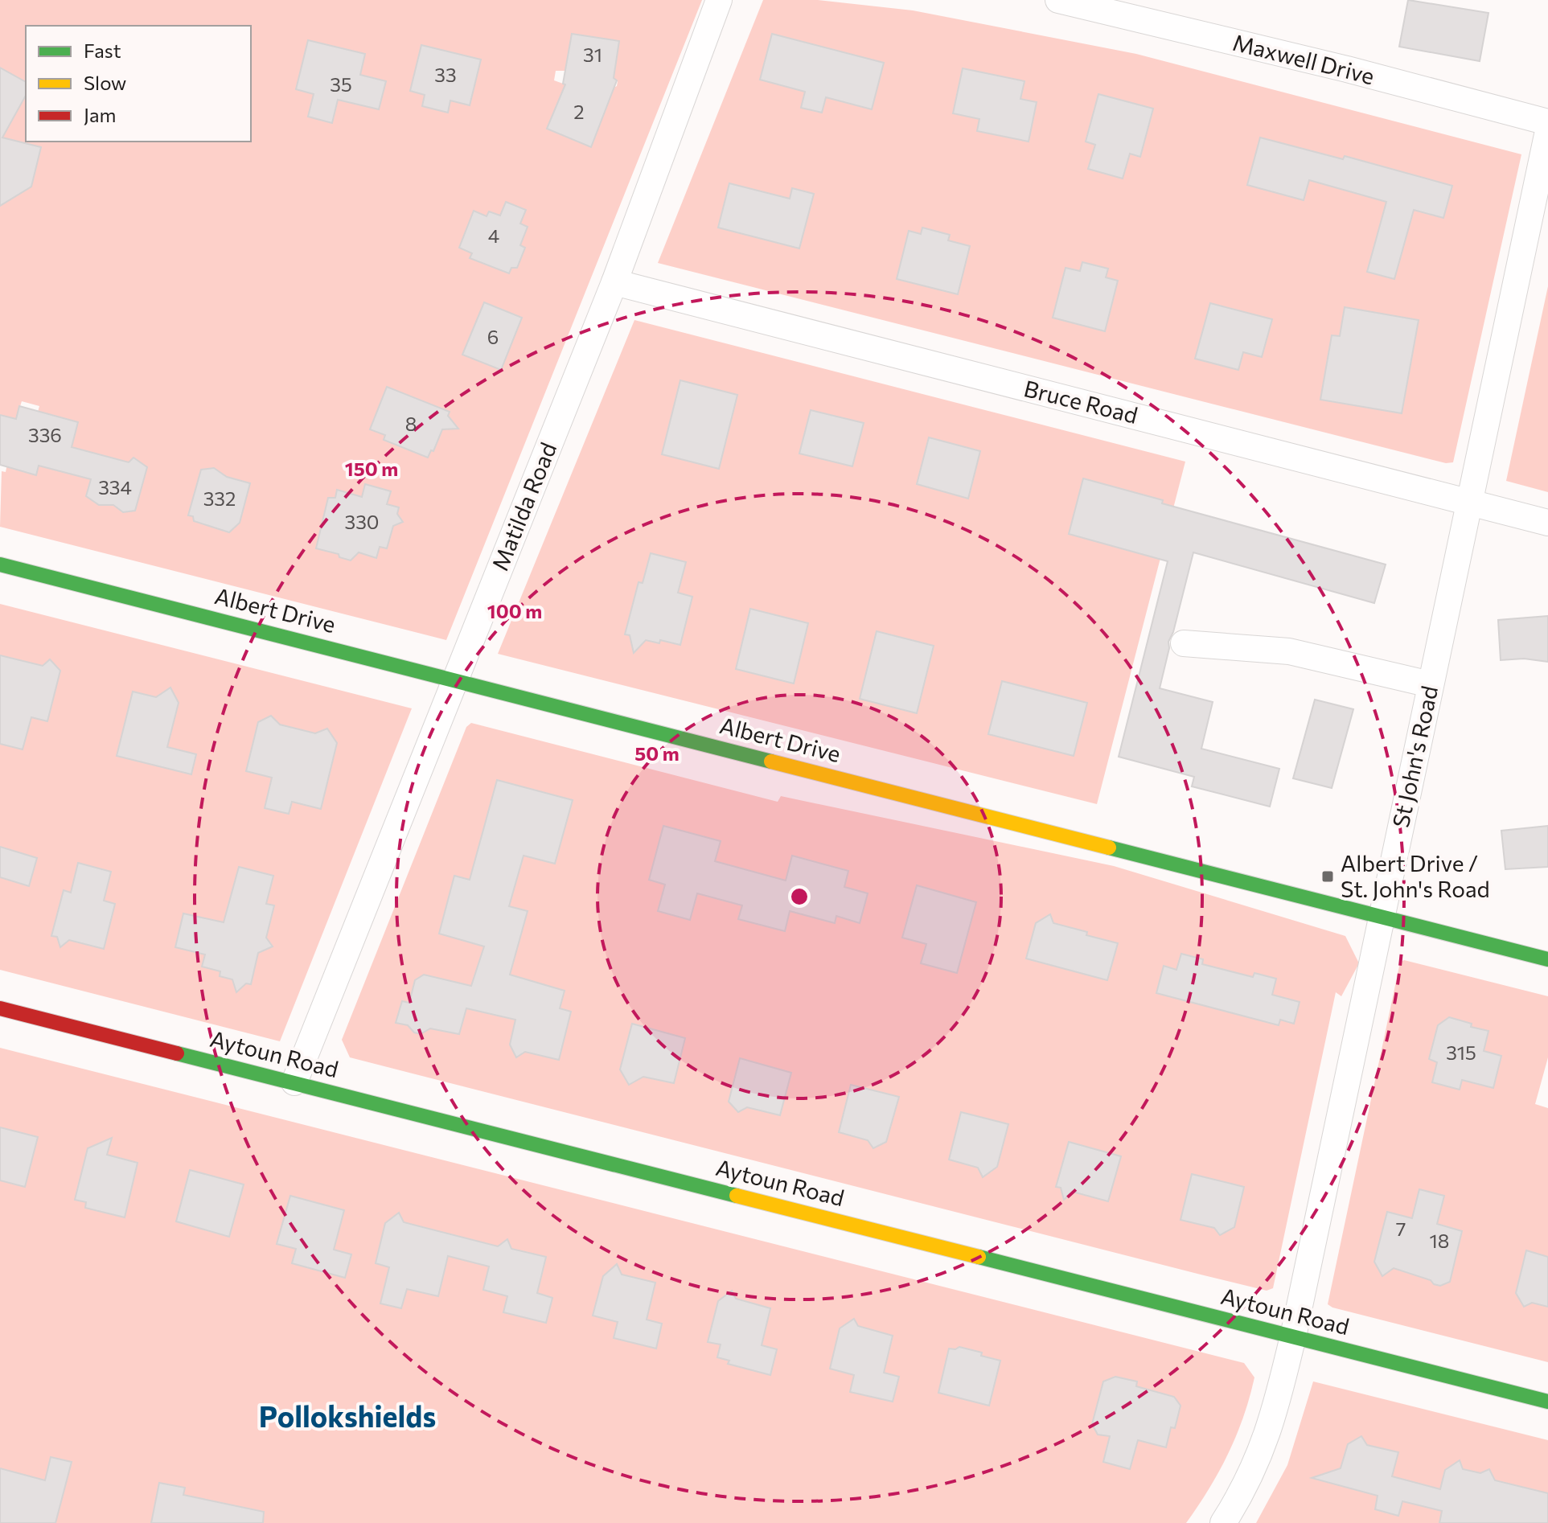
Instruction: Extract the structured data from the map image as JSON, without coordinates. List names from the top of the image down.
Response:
{
  "streets": {
    "street": [
      "Maxwell Drive",
      "Bruce Road",
      "Matilda Road",
      "Albert Drive",
      "St John's Road",
      "Aytoun Road"
    ]
  },
  "crossings": [
    ["Bruce Road", "Matilda Road"],
    ["Bruce Road", "St John's Road"],
    ["Matilda Road", "Albert Drive"],
    ["Matilda Road", "Aytoun Road"],
    ["Albert Drive", "St John's Road"],
    ["St John's Road", "Aytoun Road"]
  ],
  "districts": ["Pollokshields"],
  "places": {
    "transit": ["Albert Drive / St. John's Road"]
  },
  "house_numbers": [
    "31",
    "33",
    "35",
    "2",
    "4",
    "6",
    "8",
    "336",
    "334",
    "332",
    "330",
    "315",
    "7",
    "18"
  ],
  "legend": ["Fast", "Slow", "Jam"],
  "rings": ["150 m", "100 m", "50 m"]
}
